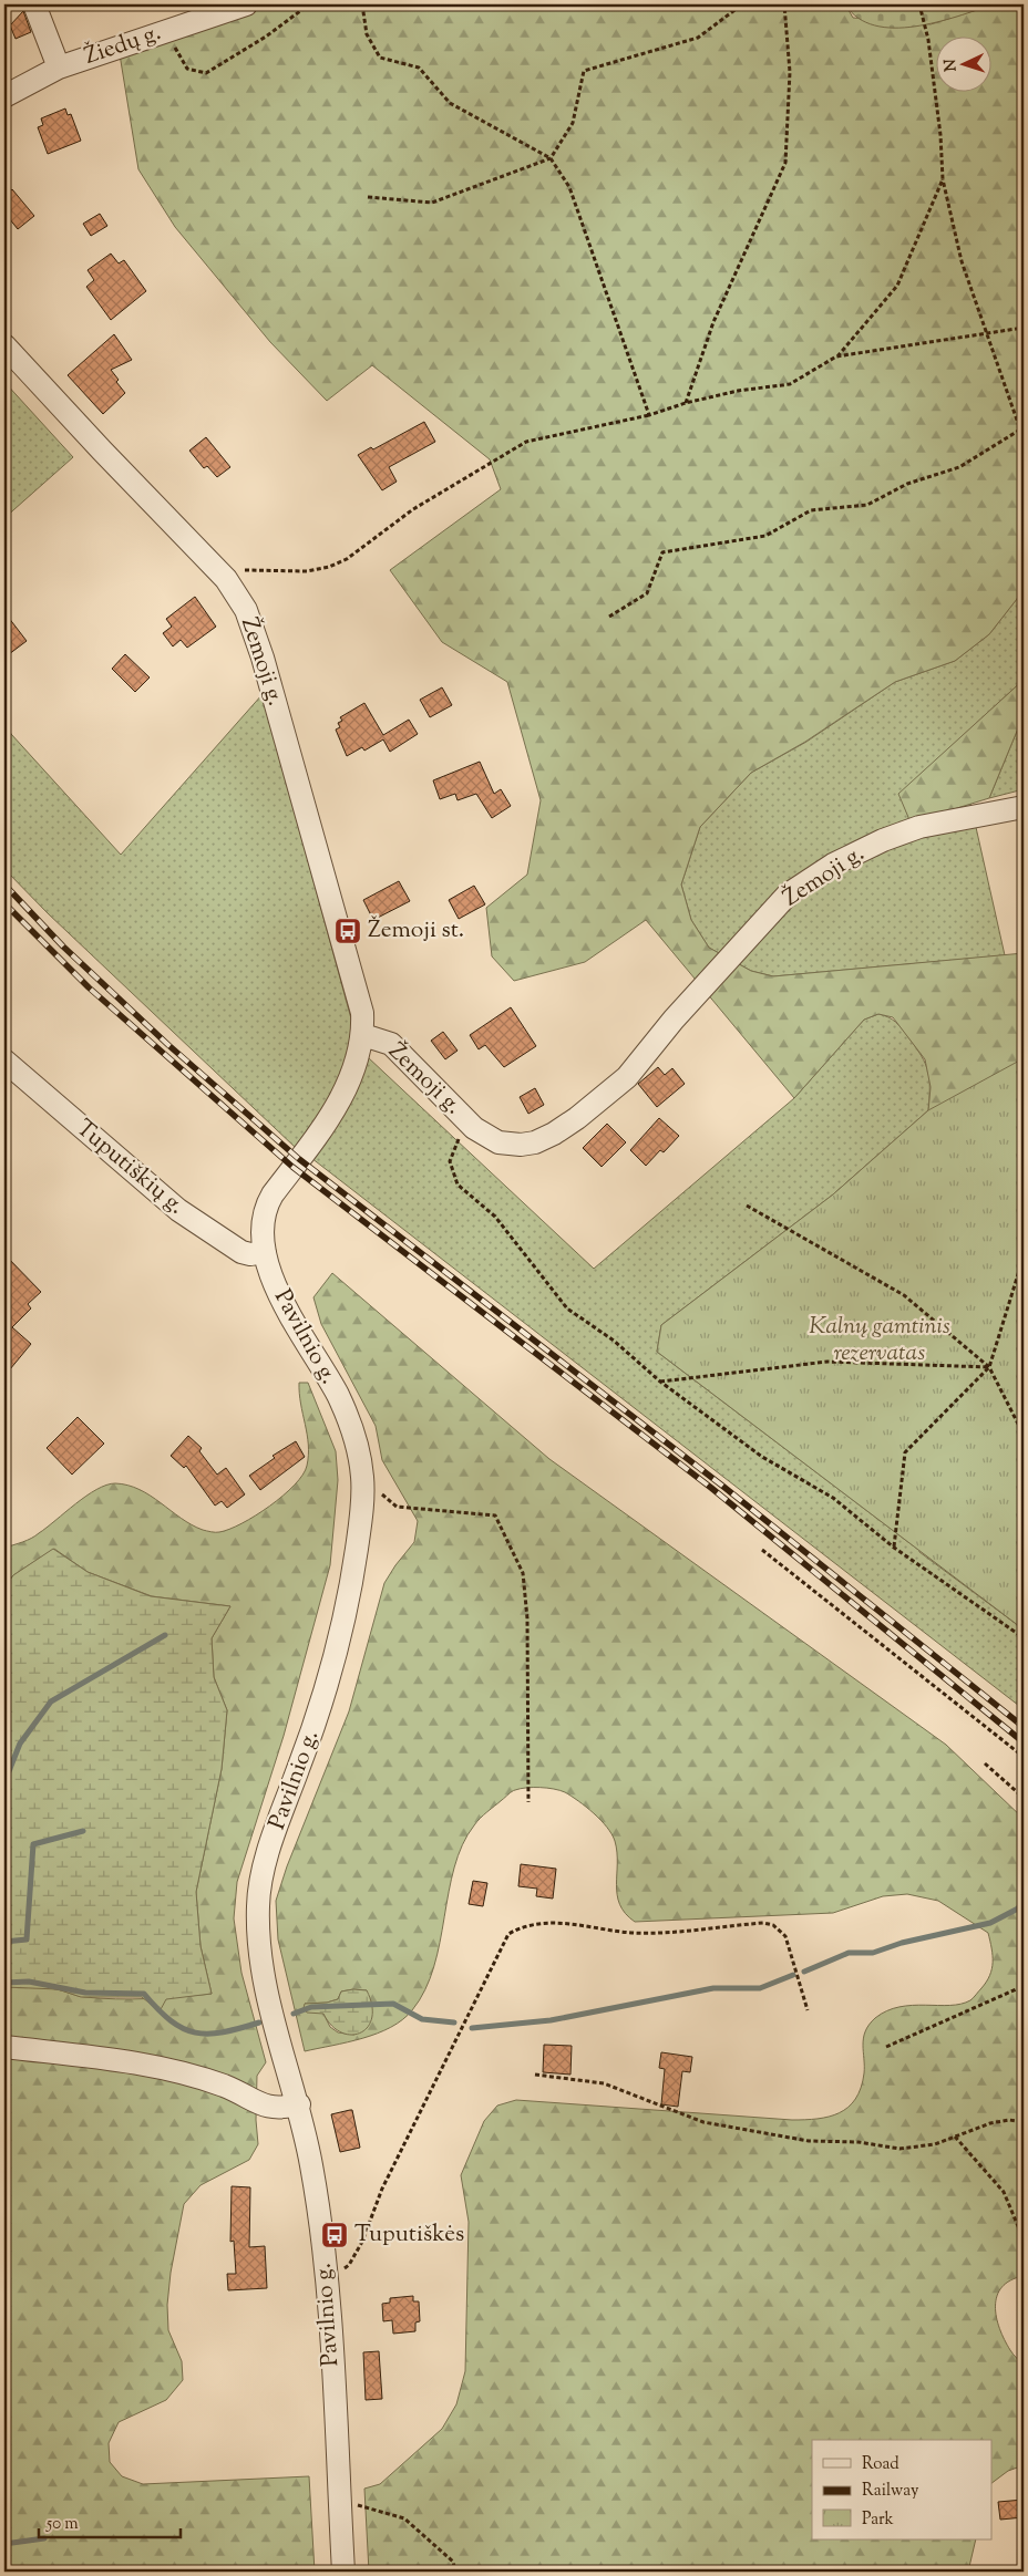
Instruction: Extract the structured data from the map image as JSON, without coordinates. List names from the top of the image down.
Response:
{
  "streets": {
    "street": [
      "Žiedų g.",
      "Žemoji g.",
      "Tuputiškių g.",
      "Pavilnio g."
    ]
  },
  "crossings": [
    ["Žemoji g.", "Pavilnio g."],
    ["Tuputiškių g.", "Pavilnio g."]
  ],
  "parks": ["Kalnų gamtinis rezervatas"],
  "places": {
    "bus stop": ["Žemoji st.", "Tuputiškės"]
  },
  "legend": ["Road", "Railway", "Park"],
  "scale_bar": "50 m",
  "north": "left"
}
